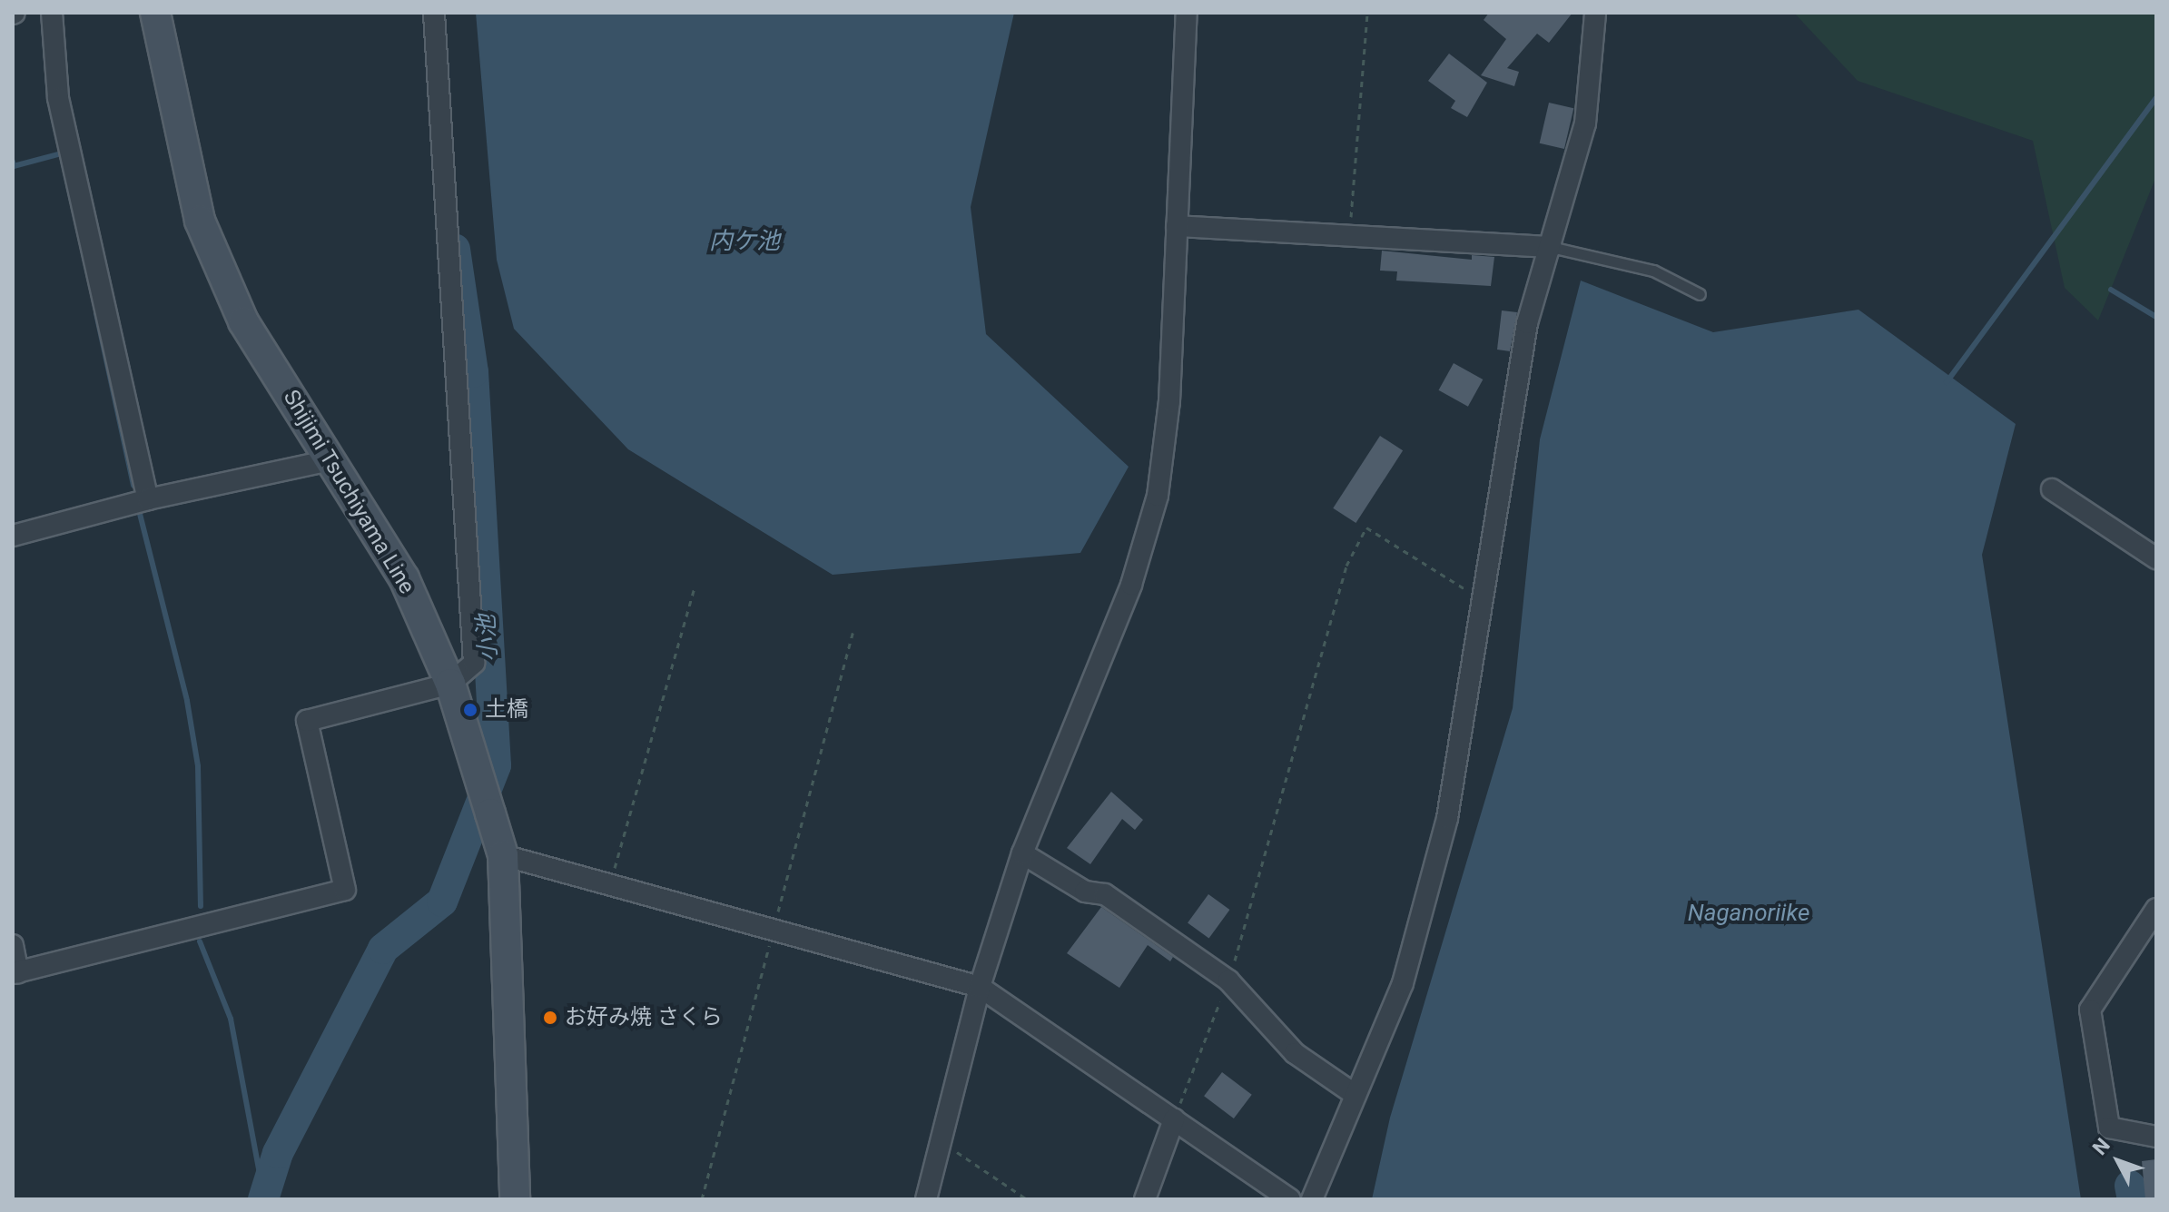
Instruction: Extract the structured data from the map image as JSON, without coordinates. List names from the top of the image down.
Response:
{
  "streets": {
    "main road": ["Shijimi Tsuchiyama Line"]
  },
  "water": ["内ケ池", "小池", "Naganoriike"],
  "places": ["土橋", "お好み焼 さくら"],
  "north": "top left"
}
